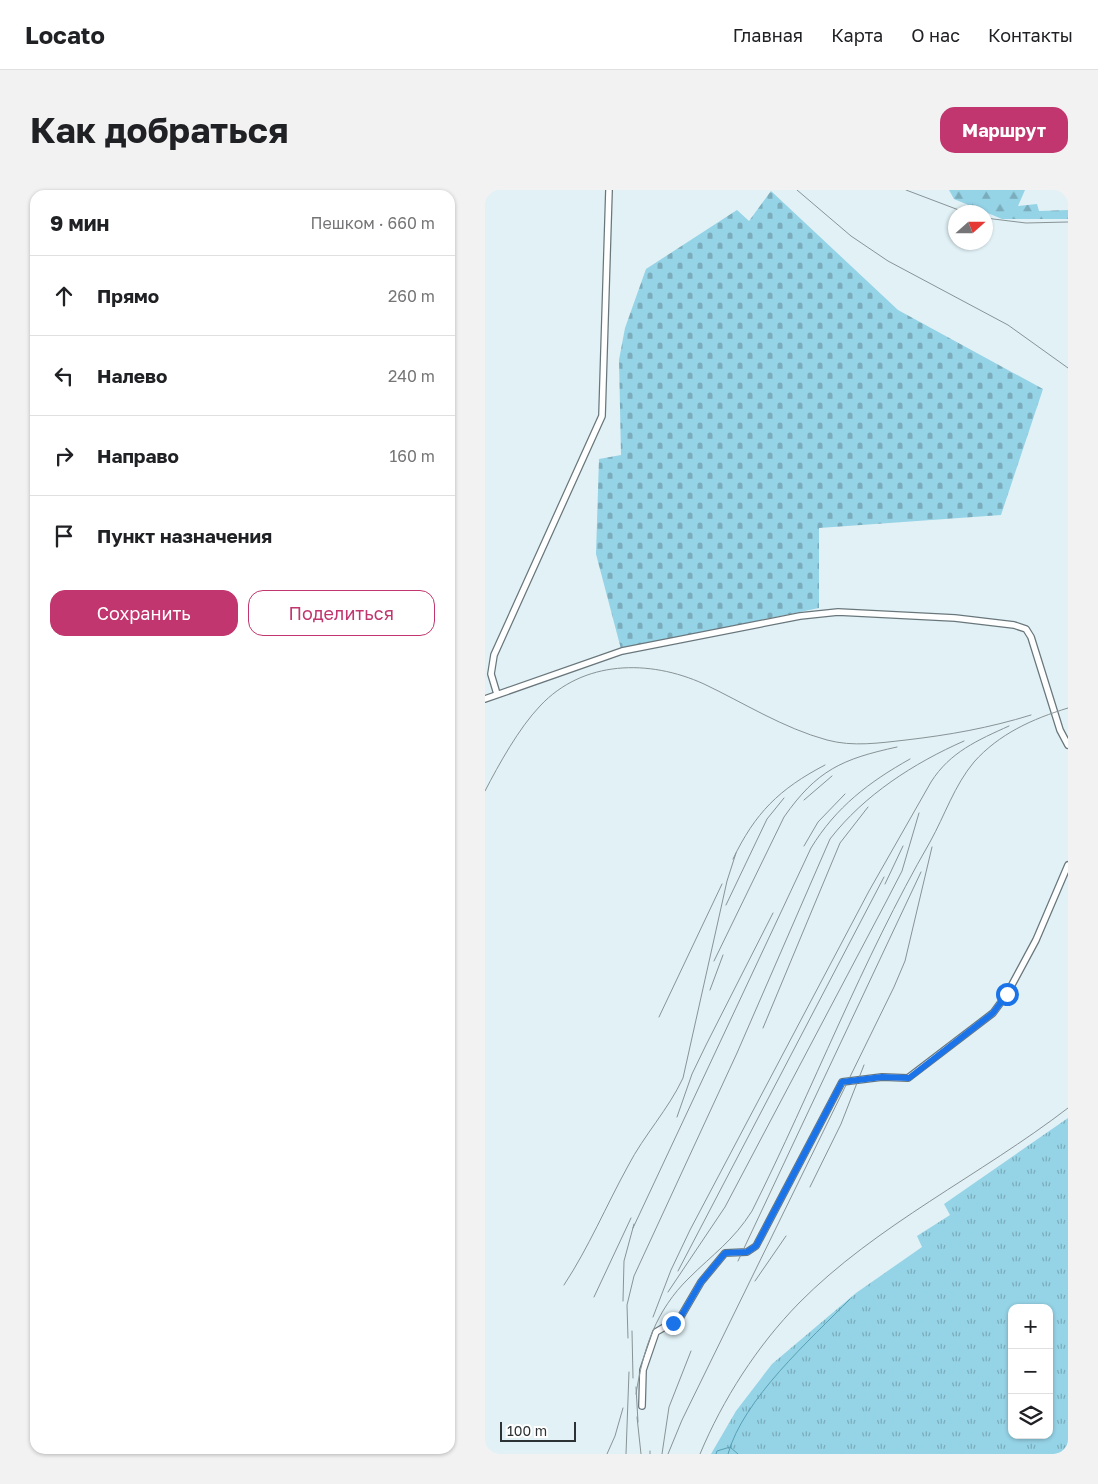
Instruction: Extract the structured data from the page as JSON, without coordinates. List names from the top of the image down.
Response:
{
  "scale_bar": "100 m",
  "north": "right",
  "page": {
    "header": "Locato",
    "nav": [
      "Главная",
      "Карта",
      "О нас",
      "Контакты"
    ],
    "buttons": [
      "Маршрут",
      ["Сохранить", "Поделиться"]
    ],
    "title": "Как добраться",
    "heading": ["9 мин", "Пешком · 660 m"],
    "list": [
      ["Прямо", "260 m"],
      ["Налево", "240 m"],
      ["Направо", "160 m"],
      "Пункт назначения"
    ],
    "map_buttons": ["+", "−"],
    "scale": "100 m"
  }
}
